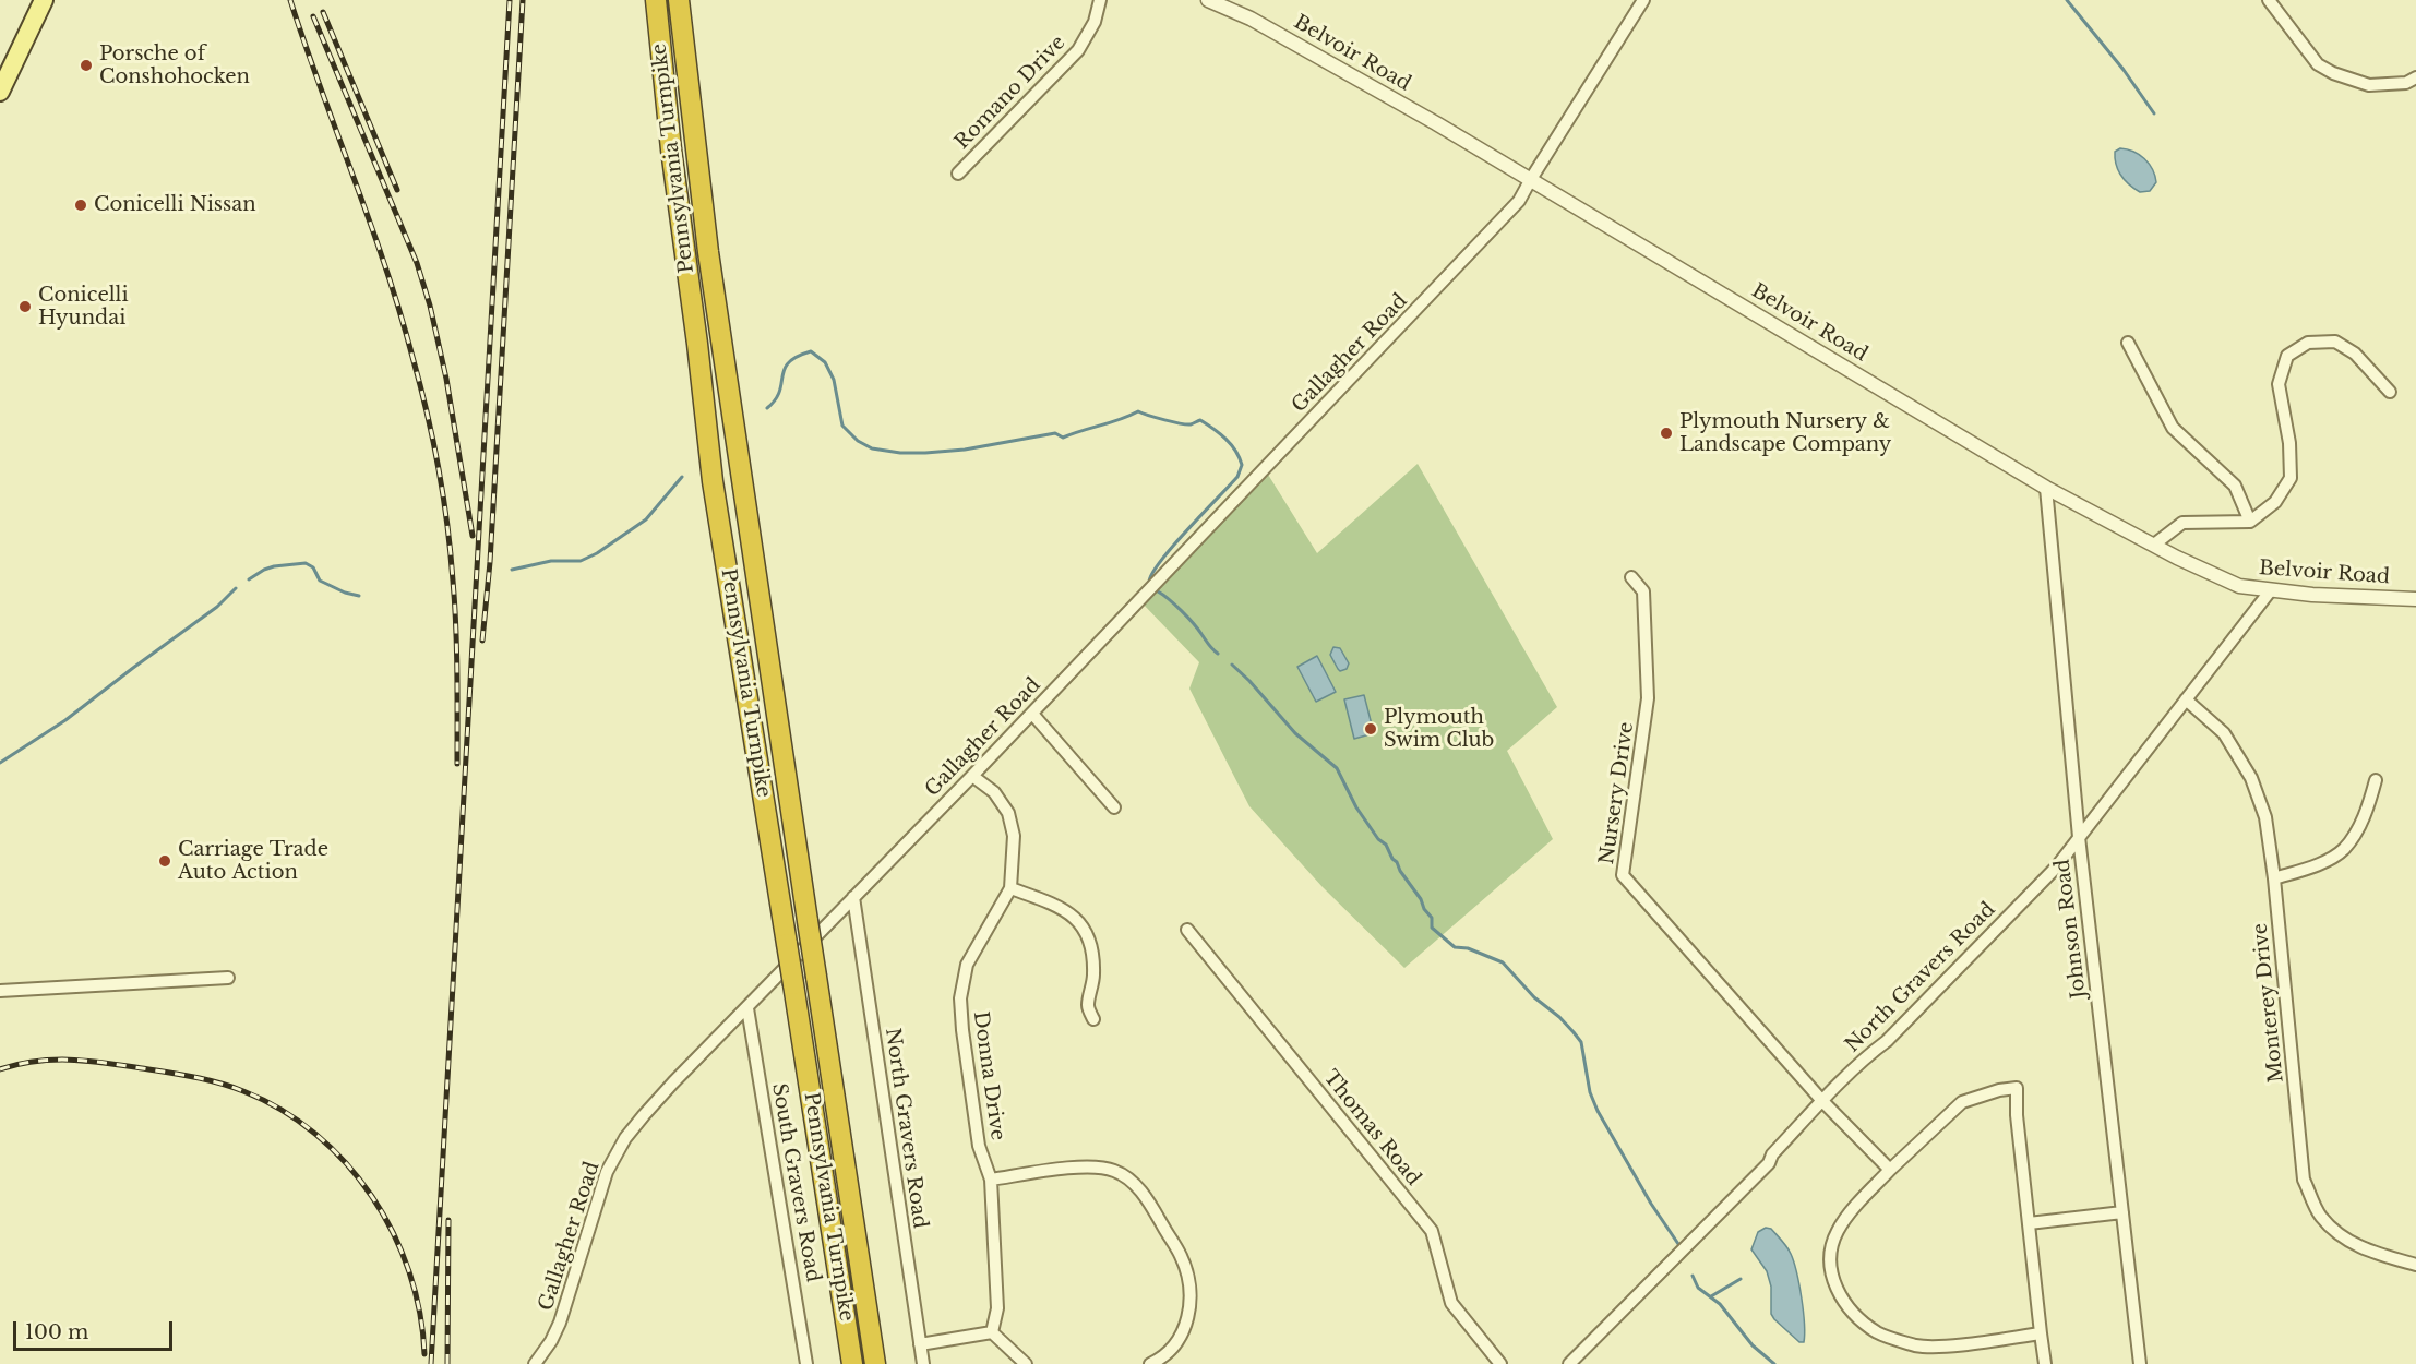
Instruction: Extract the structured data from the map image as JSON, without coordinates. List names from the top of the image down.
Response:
{
  "streets": {
    "highway": ["Pennsylvania Turnpike"],
    "street": [
      "Belvoir Road",
      "Romano Drive",
      "Gallagher Road",
      "Nursery Drive",
      "Johnson Road",
      "North Gravers Road",
      "Monterey Drive",
      "Donna Drive",
      "Thomas Road",
      "South Gravers Road"
    ]
  },
  "crossings": [
    ["Belvoir Road", "Gallagher Road"],
    ["Belvoir Road", "Johnson Road"],
    ["Belvoir Road", "North Gravers Road"],
    ["Gallagher Road", "North Gravers Road"],
    ["Gallagher Road", "Donna Drive"],
    ["Gallagher Road", "South Gravers Road"],
    ["Nursery Drive", "North Gravers Road"],
    ["Johnson Road", "North Gravers Road"],
    ["North Gravers Road", "Monterey Drive"]
  ],
  "places": [
    "Porsche of Conshohocken",
    "Conicelli Nissan",
    "Conicelli Hyundai",
    "Plymouth Nursery & Landscape Company",
    "Plymouth Swim Club",
    "Carriage Trade Auto Action"
  ],
  "scale_bar": "100 m"
}
